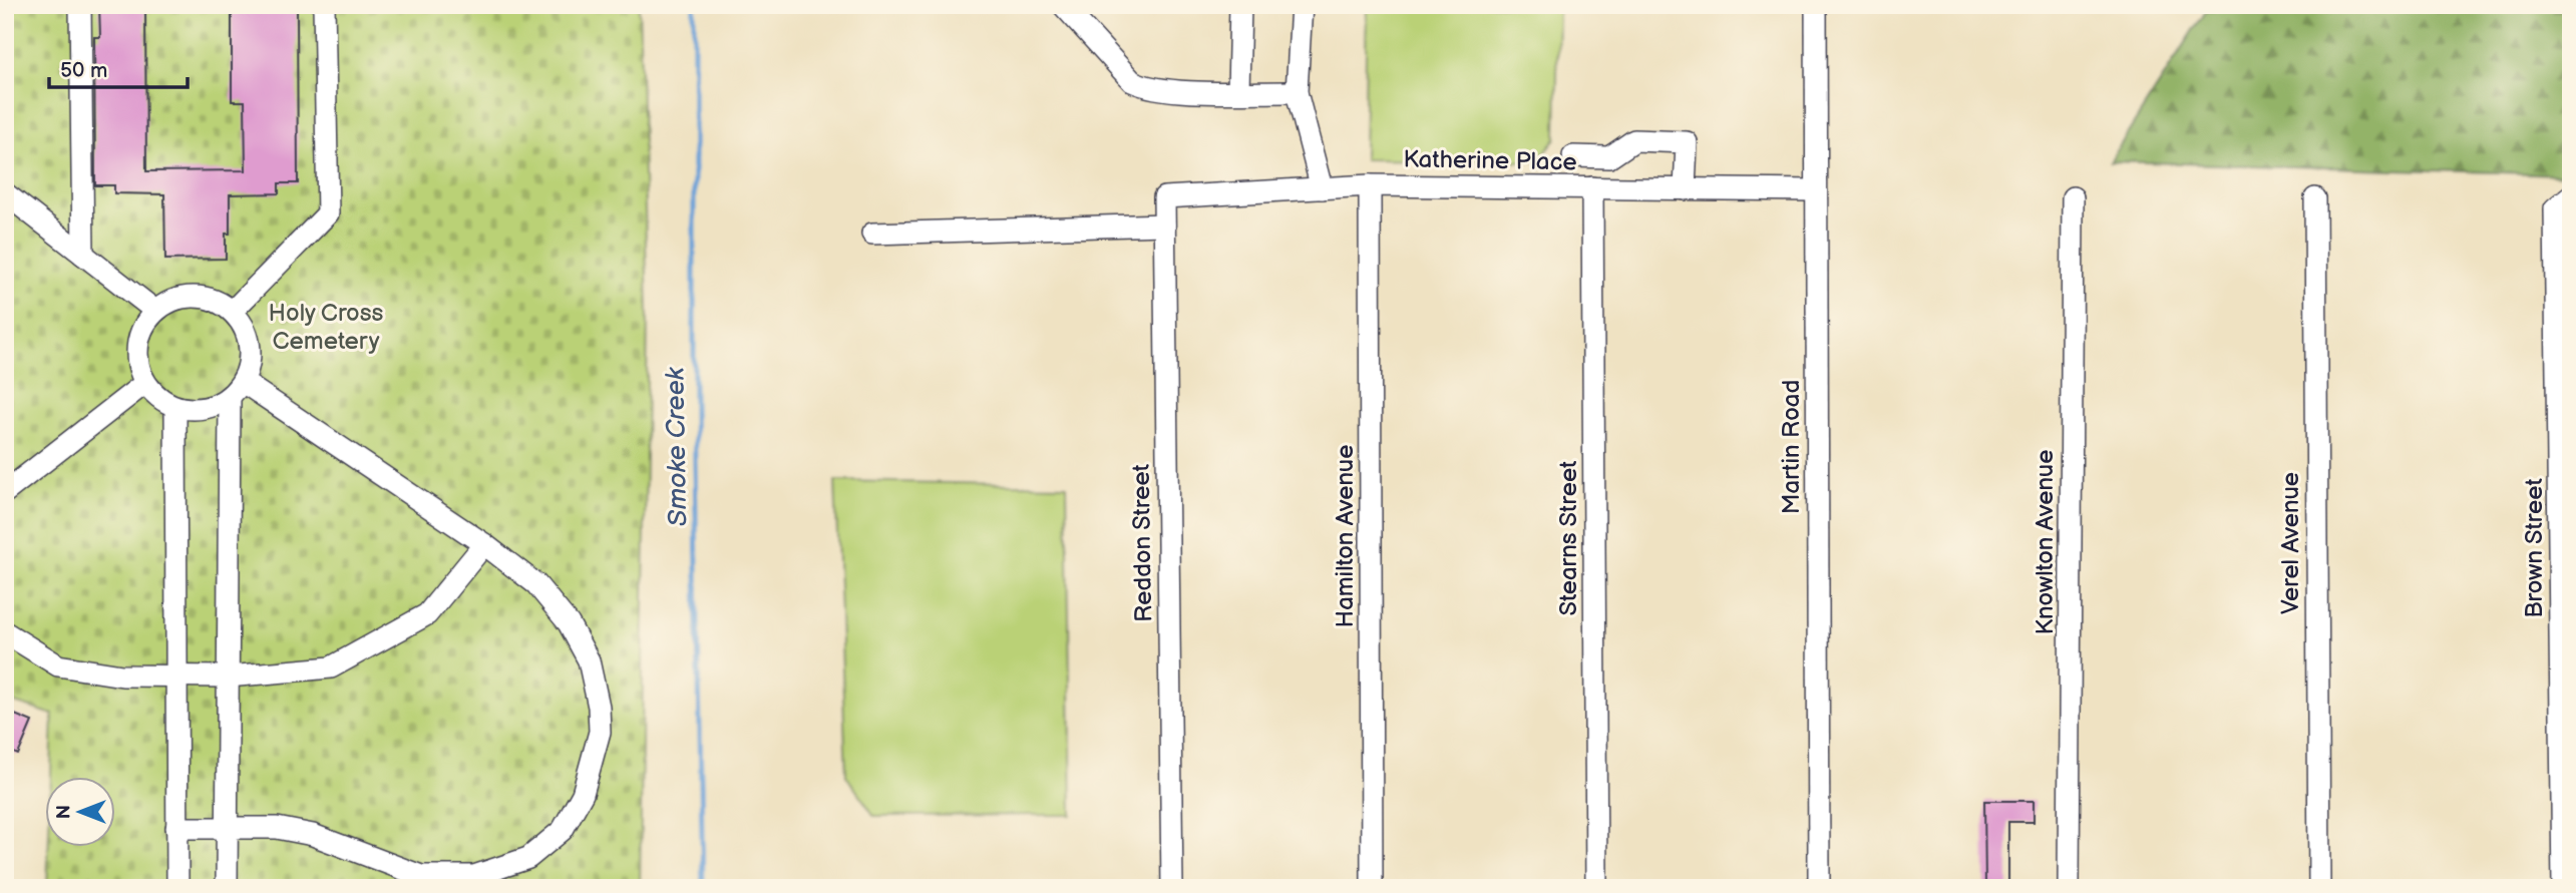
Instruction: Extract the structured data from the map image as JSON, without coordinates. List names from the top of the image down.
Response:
{
  "streets": {
    "street": [
      "Katherine Place",
      "Martin Road",
      "Hamilton Avenue",
      "Stearns Street",
      "Knowlton Avenue",
      "Reddon Street",
      "Verel Avenue",
      "Brown Street"
    ]
  },
  "crossings": [
    ["Katherine Place", "Martin Road"],
    ["Katherine Place", "Hamilton Avenue"],
    ["Katherine Place", "Stearns Street"],
    ["Katherine Place", "Reddon Street"]
  ],
  "water": ["Smoke Creek"],
  "parks": ["Holy Cross Cemetery"],
  "scale_bar": "50 m",
  "north": "left"
}
